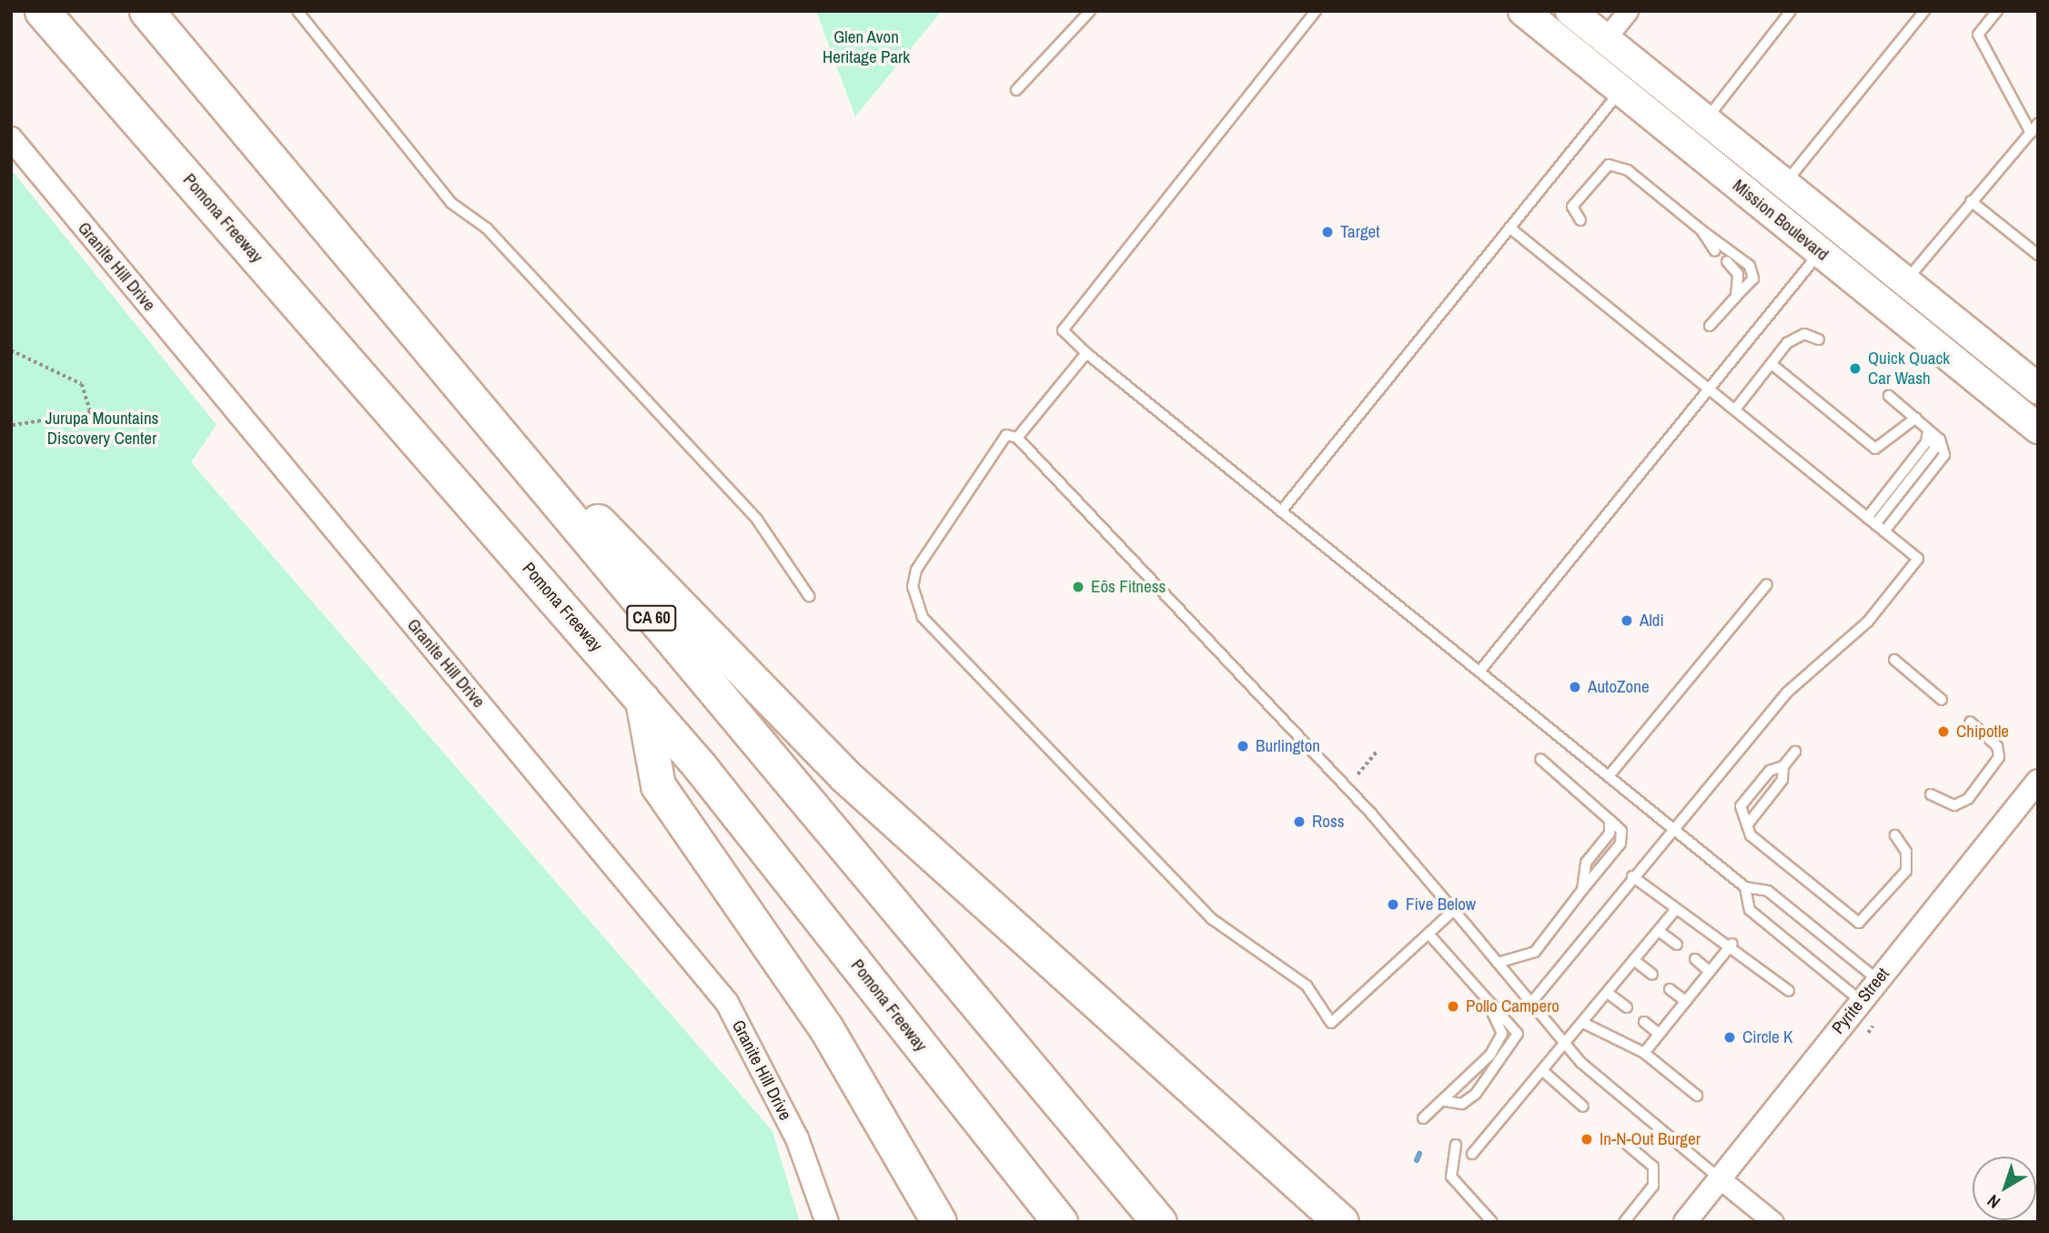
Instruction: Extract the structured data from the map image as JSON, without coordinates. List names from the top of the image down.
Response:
{
  "streets": {
    "highway": ["Pomona Freeway", "CA 60"],
    "main road": ["Mission Boulevard"],
    "street": ["Granite Hill Drive", "Pyrite Street"]
  },
  "parks": ["Glen Avon Heritage Park", "Jurupa Mountains Discovery Center"],
  "places": [
    "Target",
    "Quick Quack Car Wash",
    "Eōs Fitness",
    "Aldi",
    "AutoZone",
    "Chipotle",
    "Burlington",
    "Ross",
    "Five Below",
    "Pollo Campero",
    "Circle K",
    "In-N-Out Burger"
  ],
  "north": "bottom left"
}
